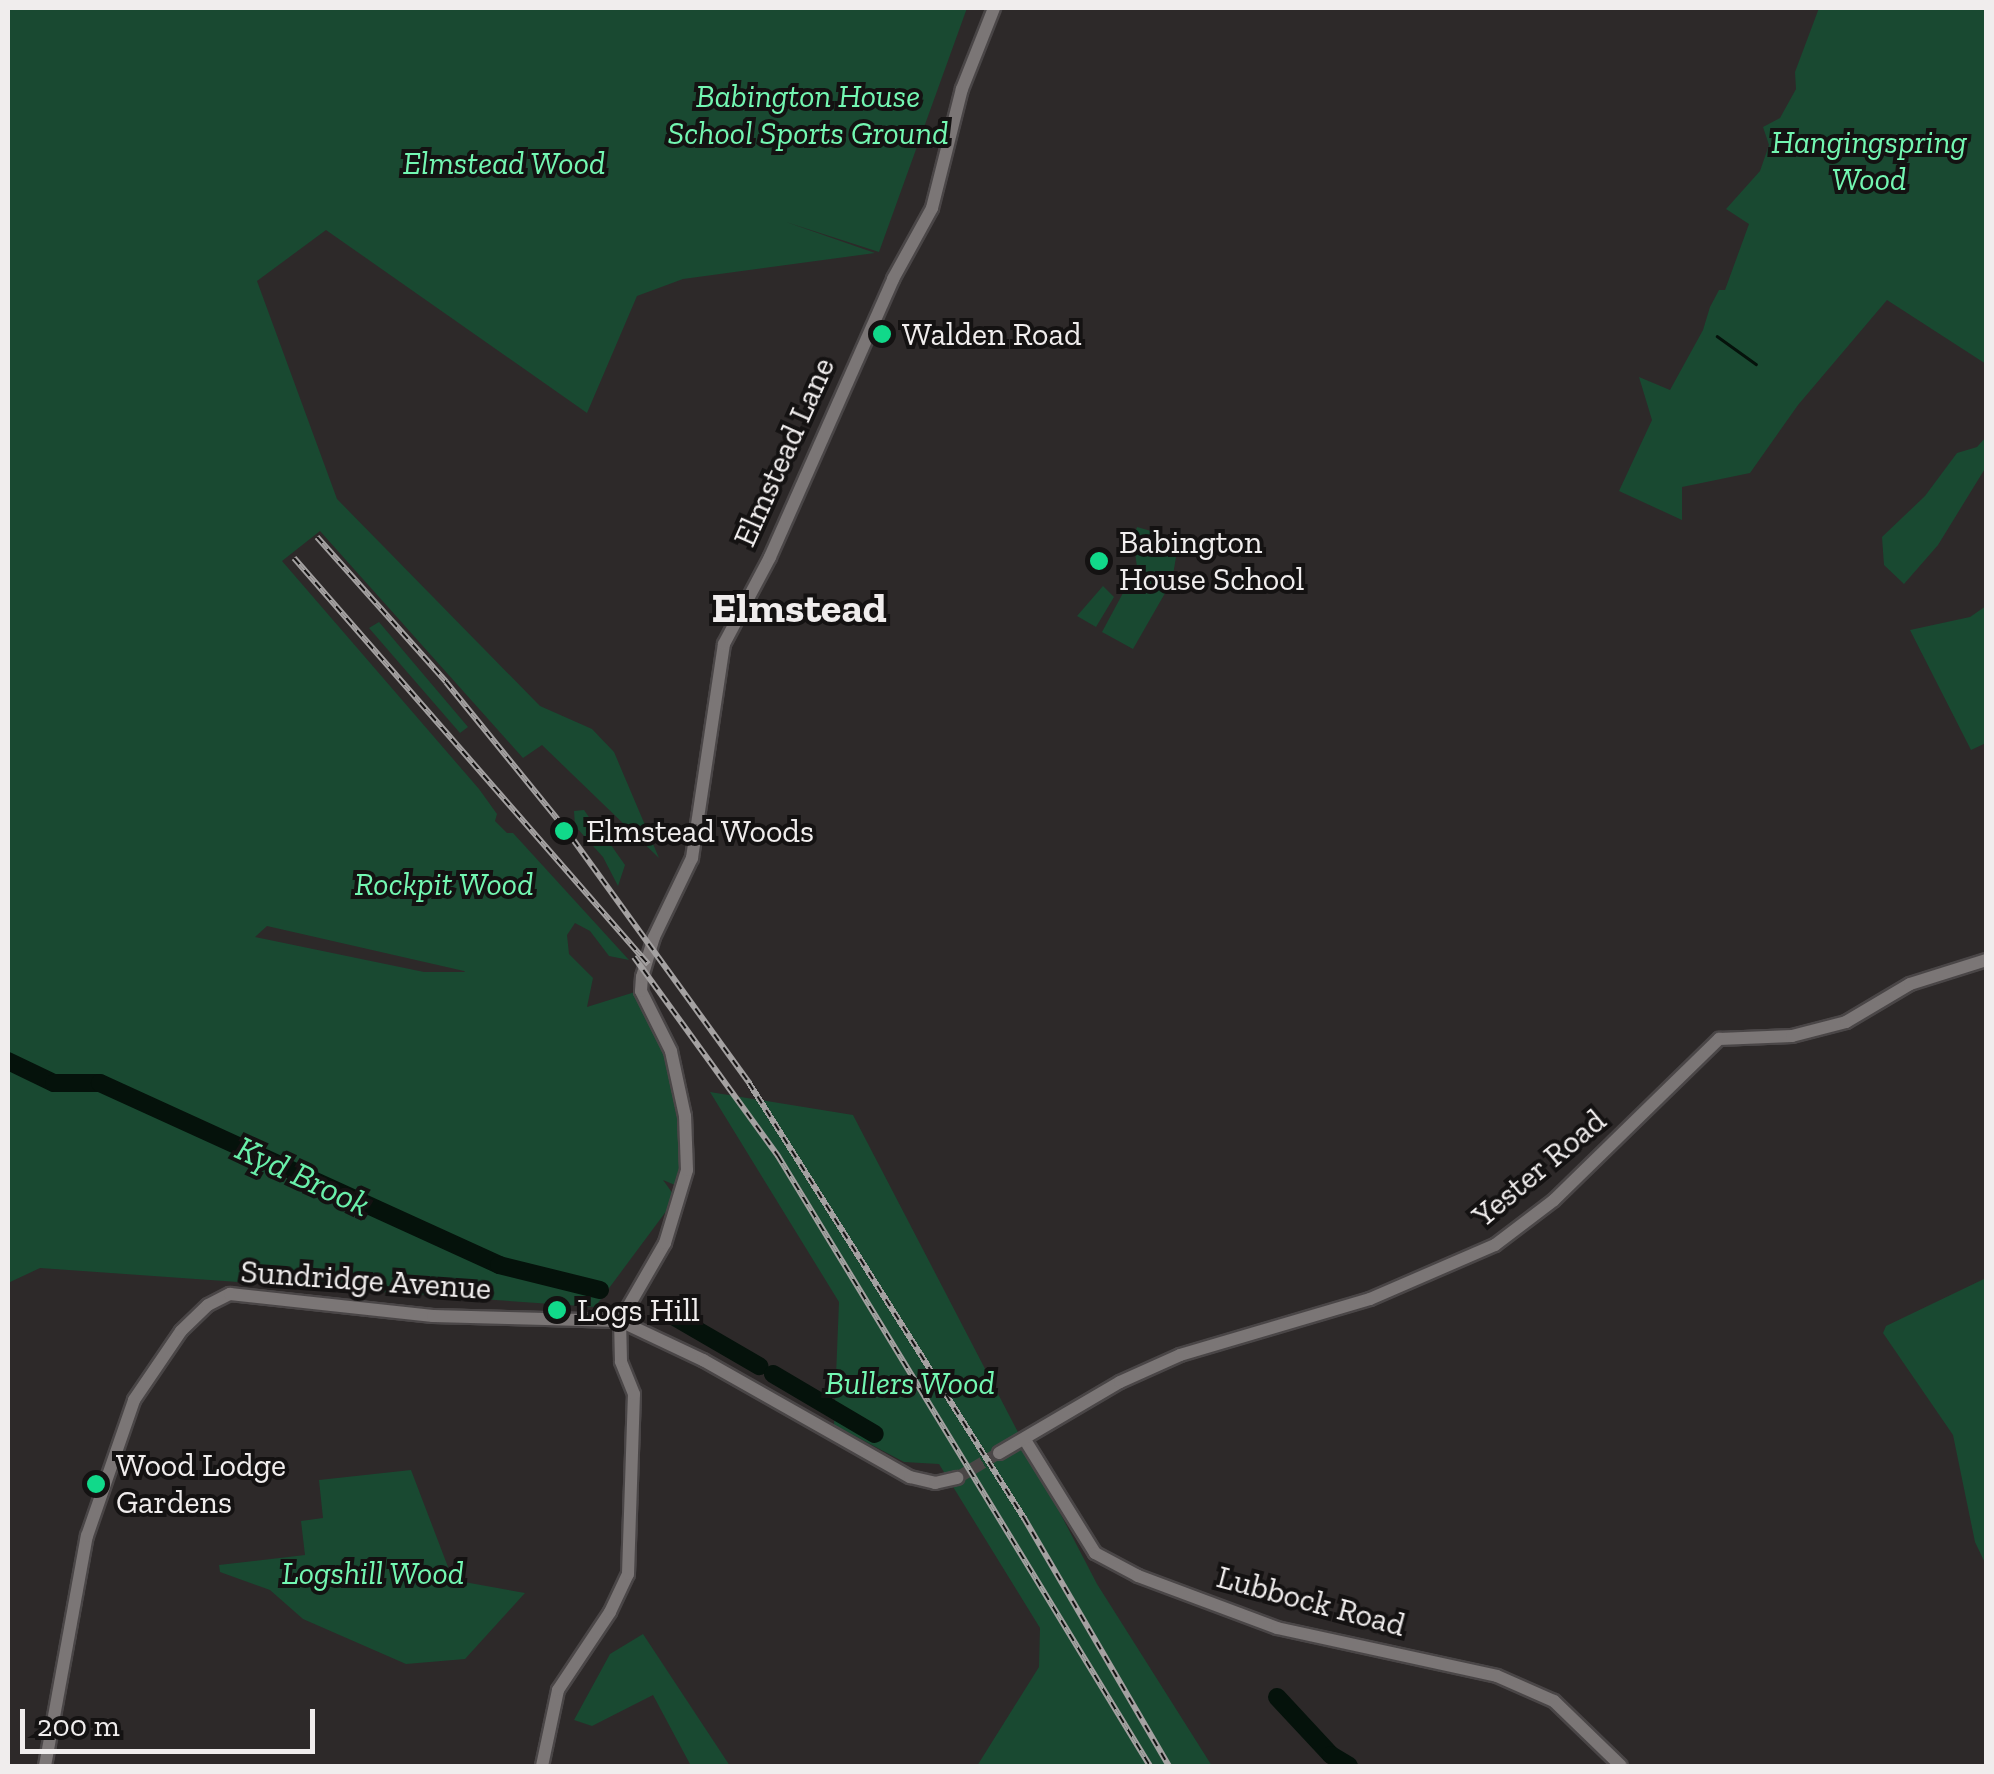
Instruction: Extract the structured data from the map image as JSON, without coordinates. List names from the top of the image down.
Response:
{
  "streets": {
    "street": [
      "Elmstead Lane",
      "Yester Road",
      "Sundridge Avenue",
      "Lubbock Road"
    ]
  },
  "crossings": [
    ["Elmstead Lane", "Sundridge Avenue"],
    ["Yester Road", "Lubbock Road"]
  ],
  "districts": ["Elmstead"],
  "water": ["Kyd Brook"],
  "parks": [
    "Babington House School Sports Ground",
    "Hangingspring Wood",
    "Elmstead Wood",
    "Rockpit Wood",
    "Bullers Wood",
    "Logshill Wood"
  ],
  "places": [
    "Walden Road",
    "Babington House School",
    "Elmstead Woods",
    "Logs Hill",
    "Wood Lodge Gardens"
  ],
  "scale_bar": "200 m"
}
